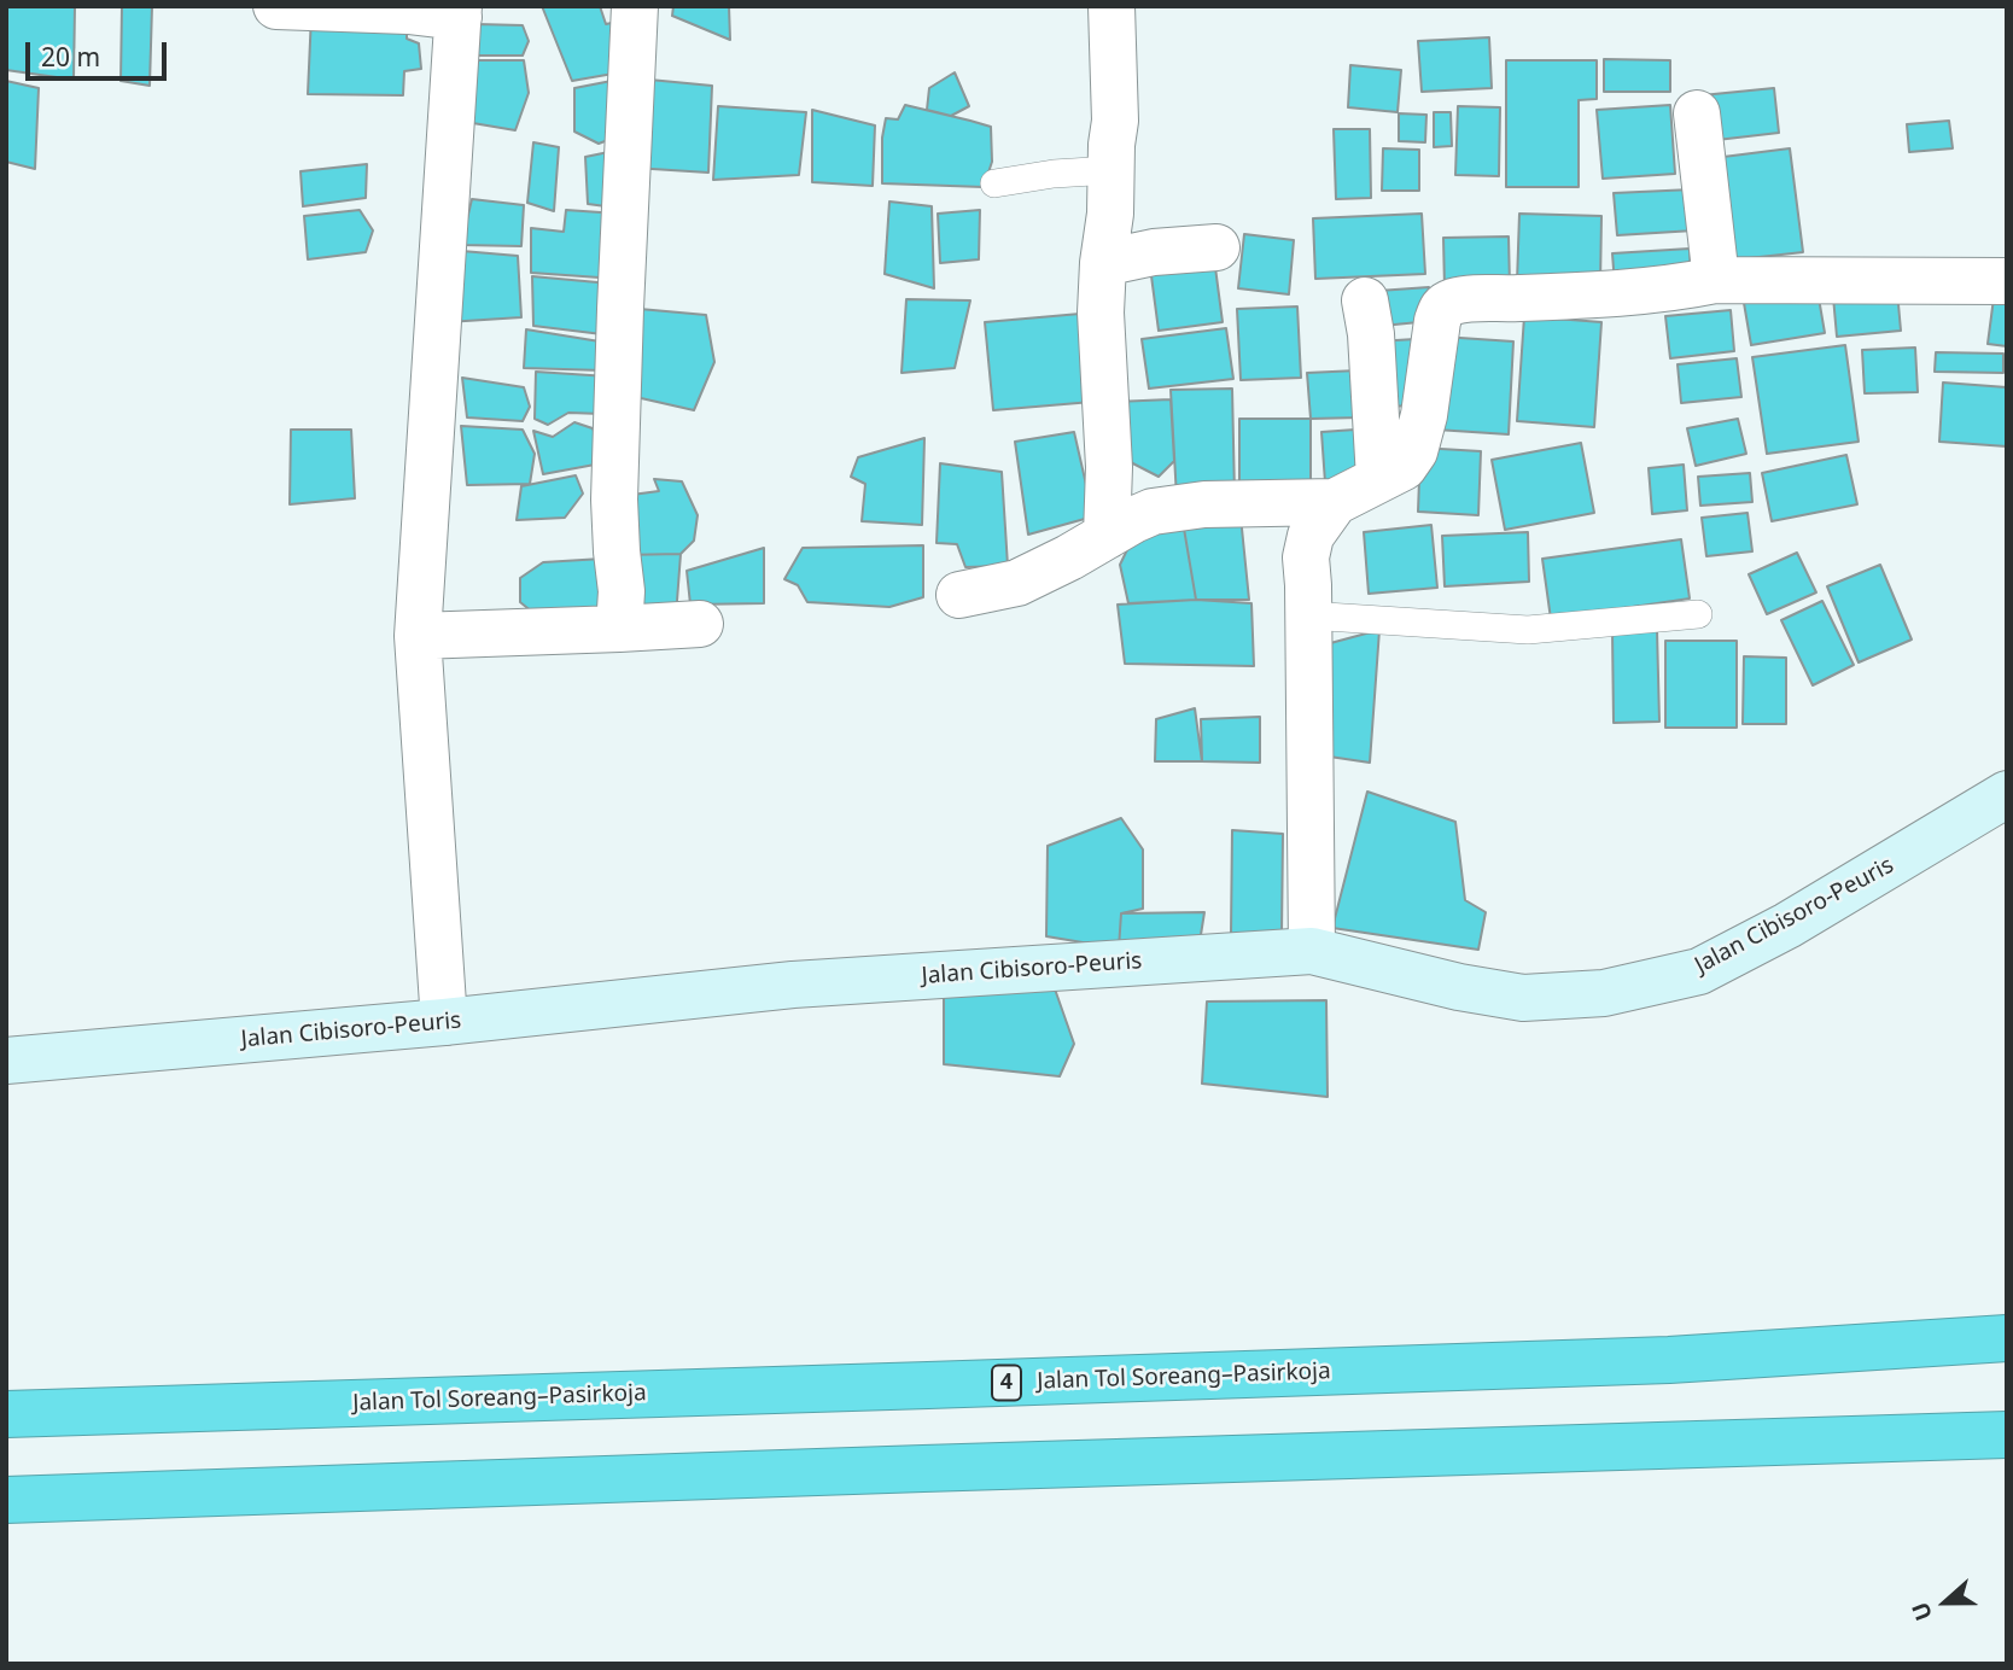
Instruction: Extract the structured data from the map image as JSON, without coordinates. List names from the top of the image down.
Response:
{
  "streets": {
    "highway": ["Jalan Tol Soreang–Pasirkoja", "4"],
    "street": ["Jalan Cibisoro-Peuris"]
  },
  "scale_bar": "20 m",
  "north": "left"
}
